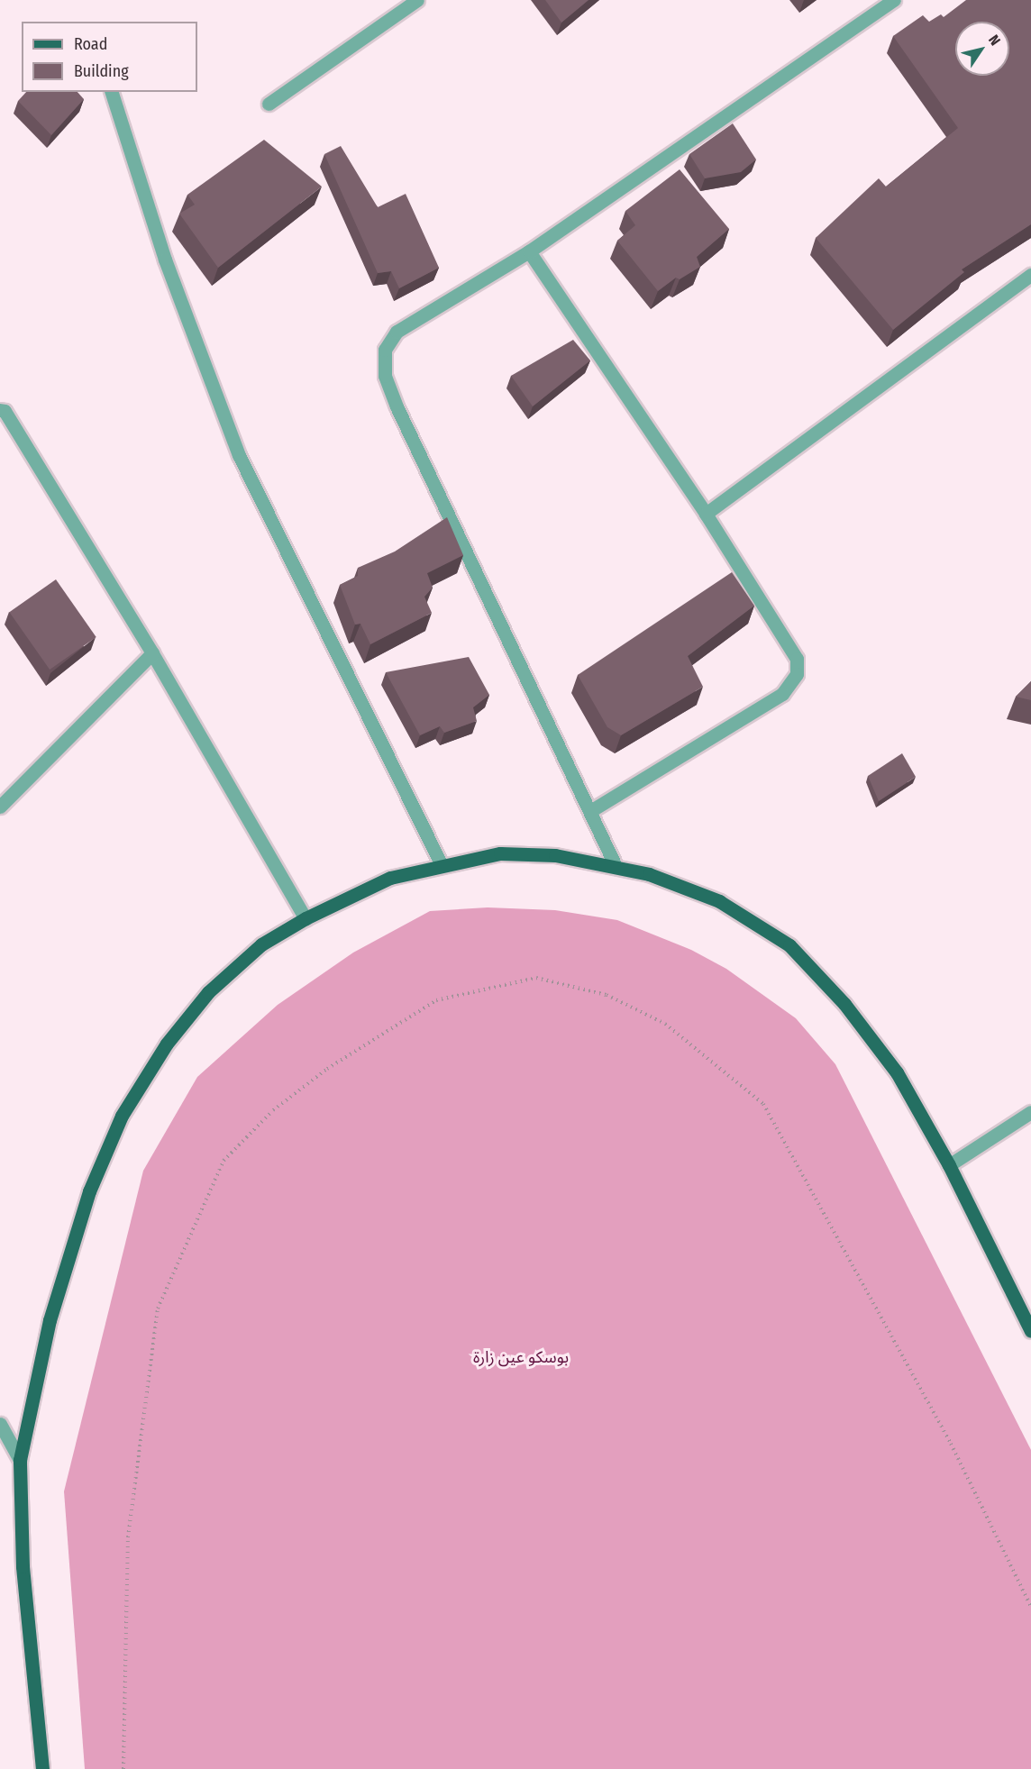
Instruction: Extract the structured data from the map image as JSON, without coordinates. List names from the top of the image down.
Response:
{
  "parks": ["بوسكو عين زارة"],
  "legend": ["Road", "Building"],
  "north": "top right"
}
